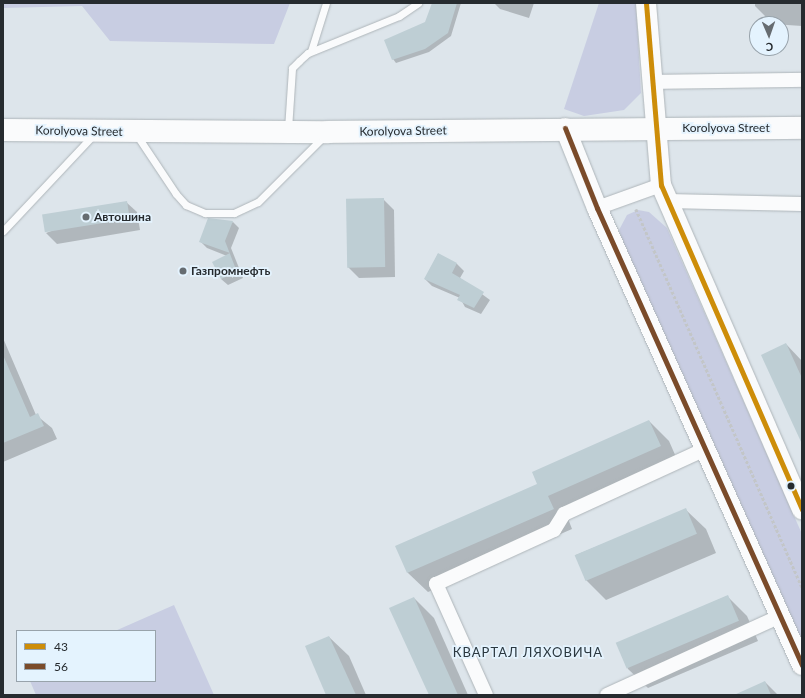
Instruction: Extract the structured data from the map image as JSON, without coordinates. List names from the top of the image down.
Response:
{
  "streets": {
    "highway": ["Korolyova Street"]
  },
  "districts": ["КВАРТАЛ ЛЯХОВИЧА"],
  "places": ["Автошина", "Газпромнефть"],
  "lines": ["transit line 43", "transit line 56"],
  "legend": ["43", "56"],
  "north": "bottom"
}
